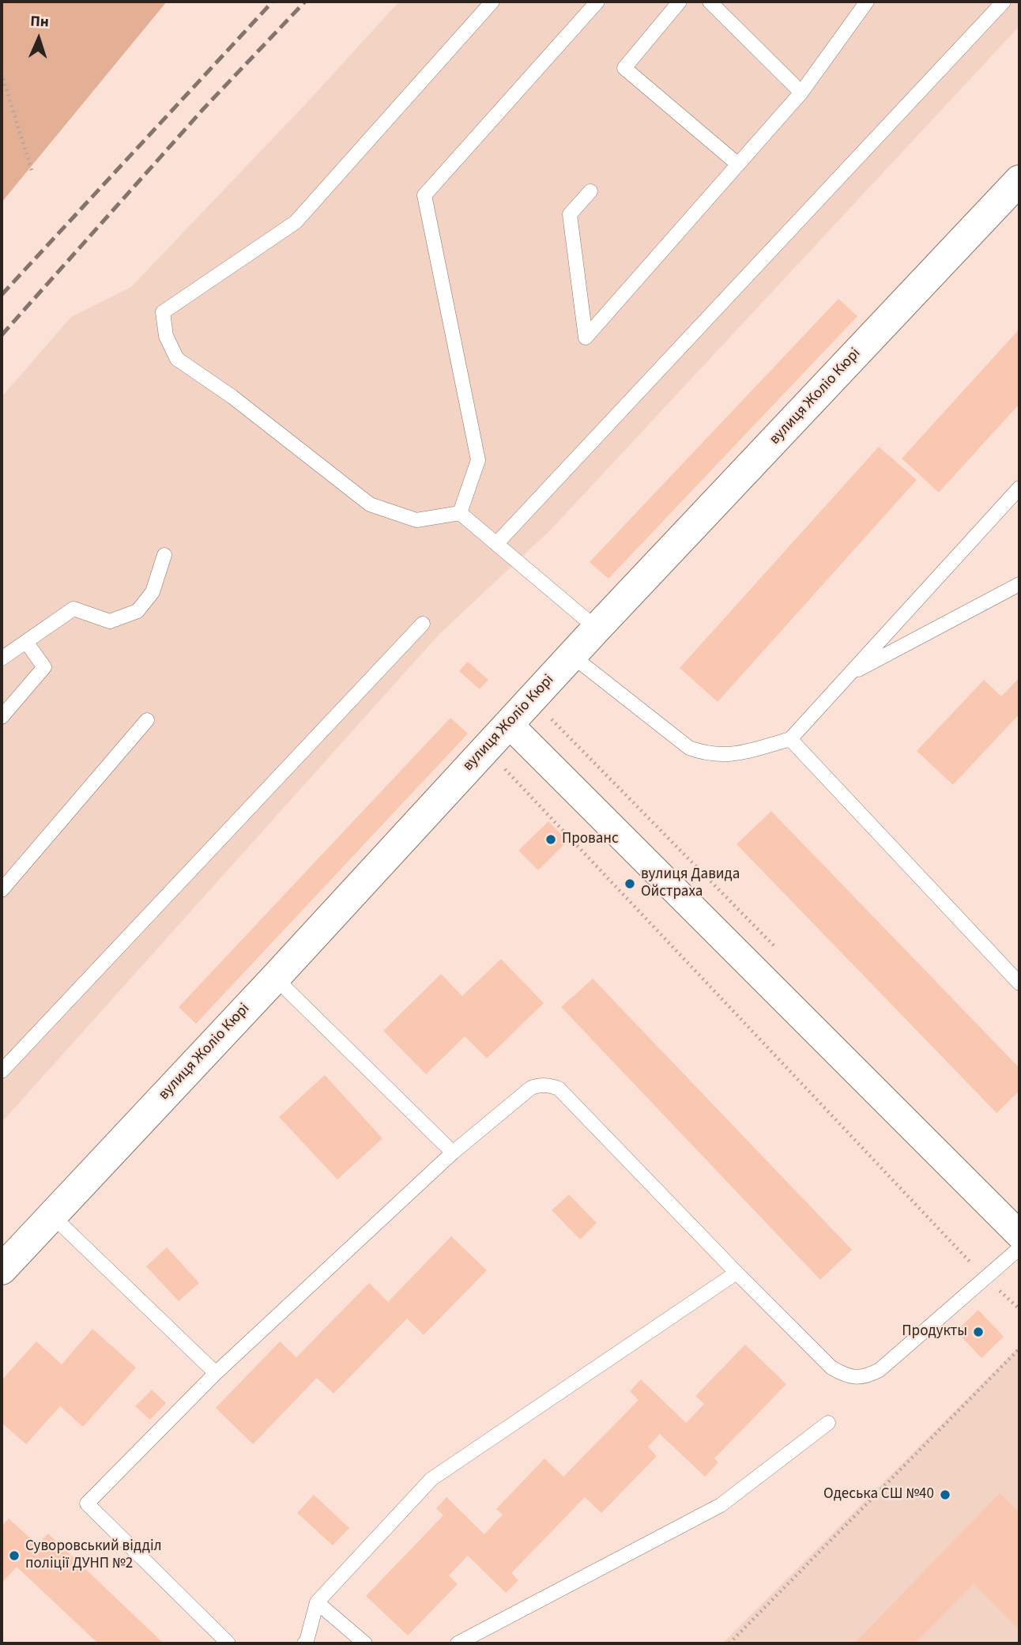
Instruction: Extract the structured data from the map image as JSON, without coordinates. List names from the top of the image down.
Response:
{
  "streets": {
    "street": ["вулиця Жоліо Кюрі"]
  },
  "places": [
    "Прованс",
    "вулиця Давида Ойстраха",
    "Продукты",
    "Одеська СШ №40",
    "Суворовський відділ поліції ДУНП №2"
  ],
  "north": "top"
}
